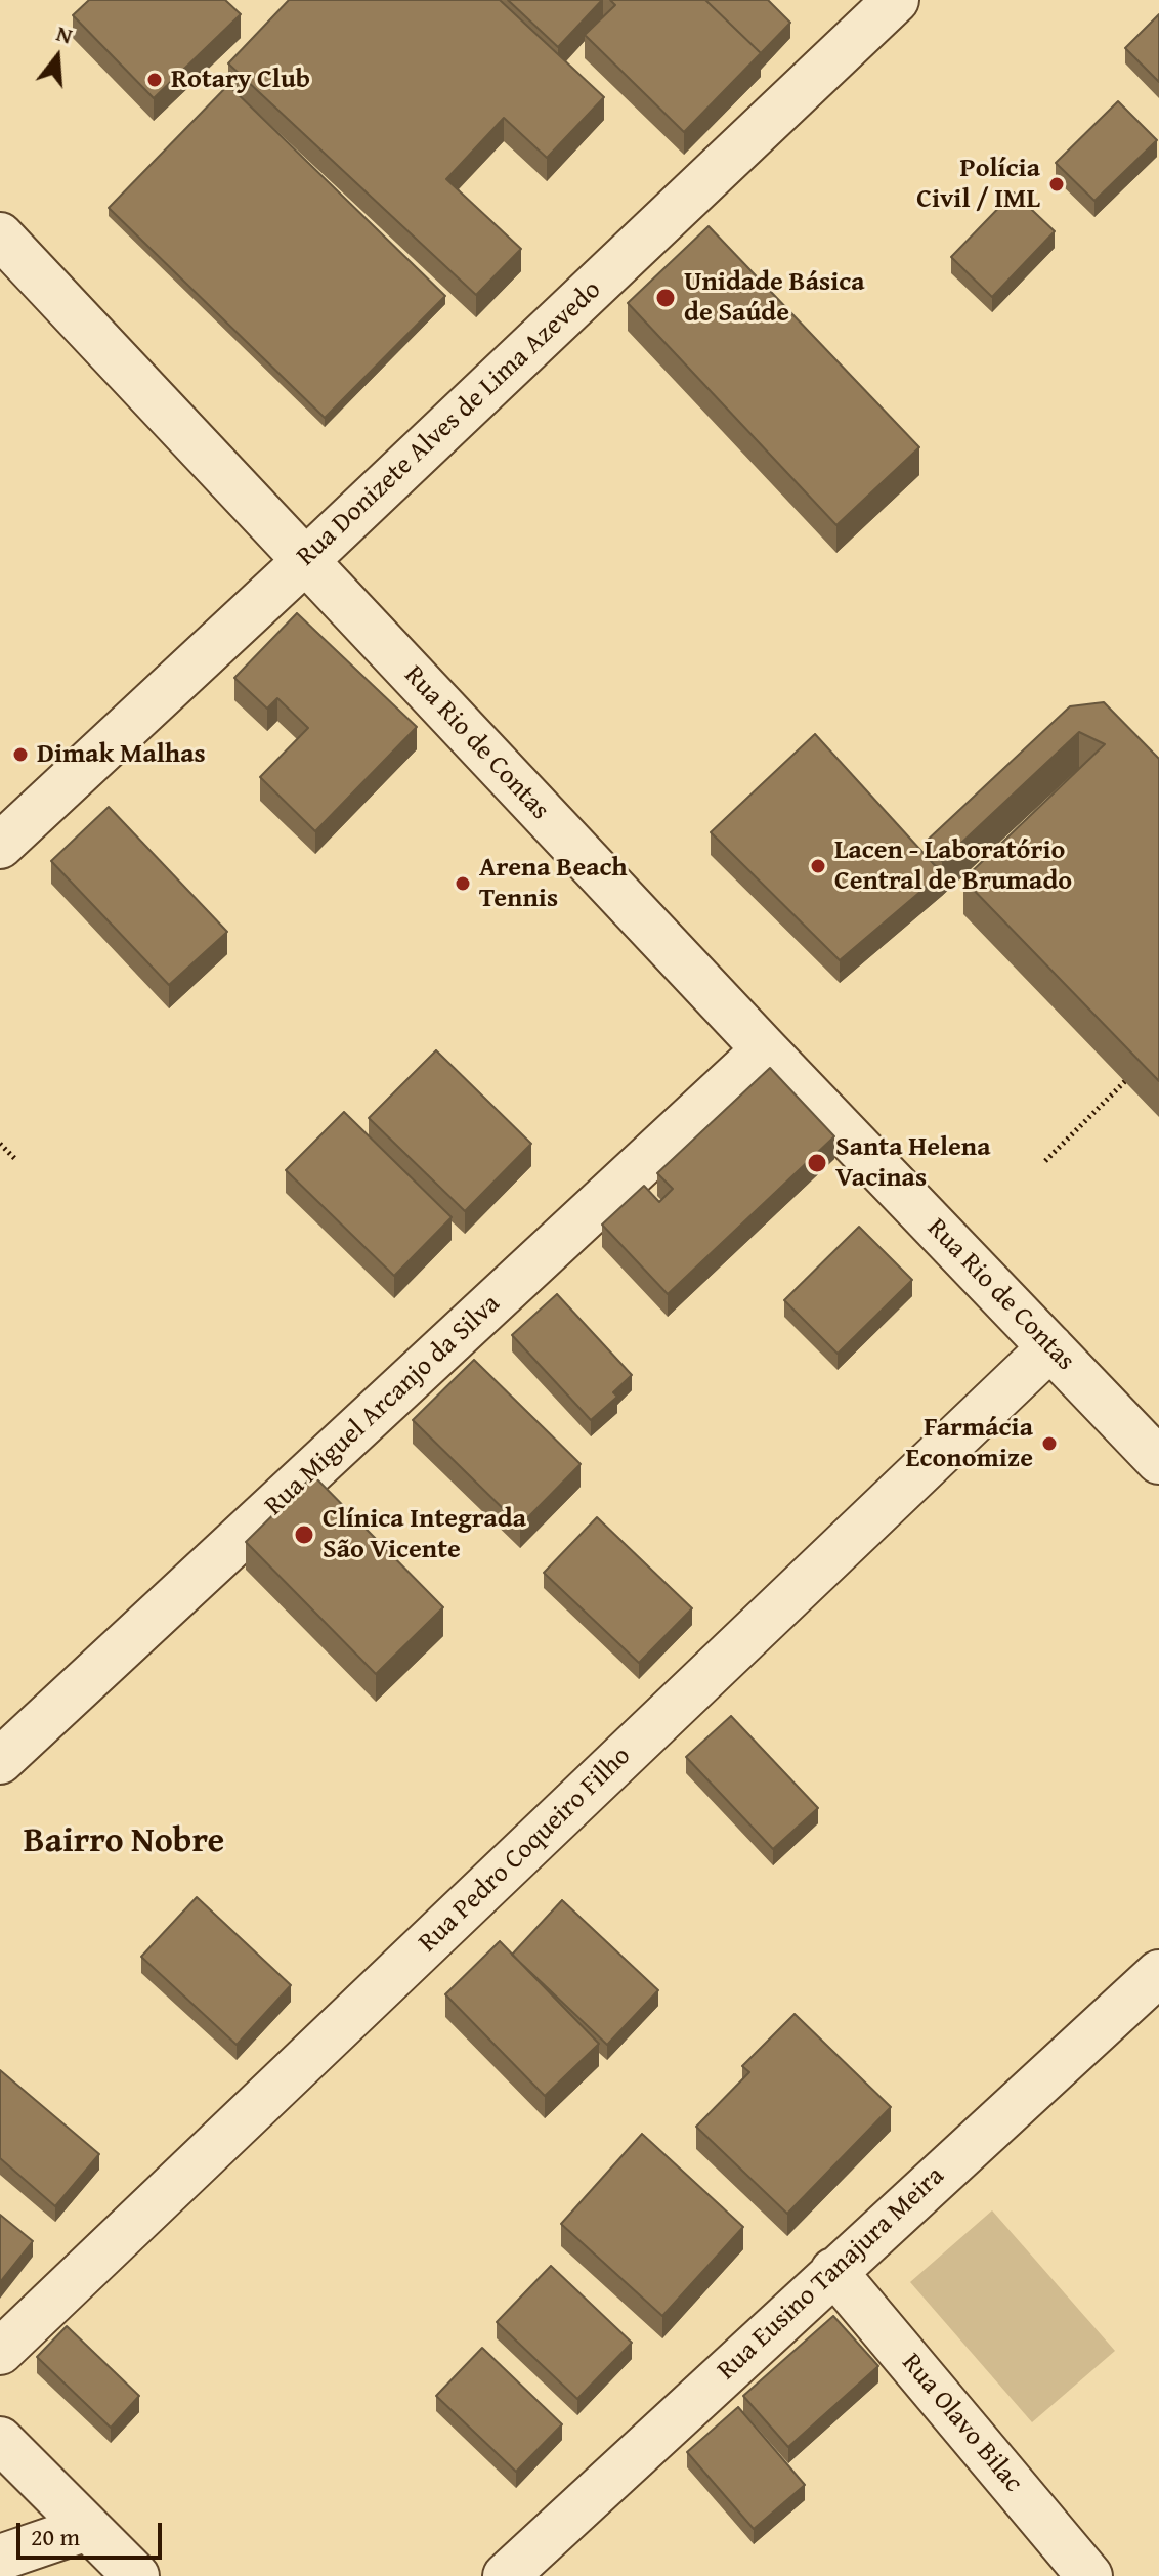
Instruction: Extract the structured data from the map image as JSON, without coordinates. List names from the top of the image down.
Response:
{
  "streets": {
    "street": [
      "Rua Donizete Alves de Lima Azevedo",
      "Rua Rio de Contas",
      "Rua Miguel Arcanjo da Silva",
      "Rua Pedro Coqueiro Filho",
      "Rua Eusino Tanajura Meira",
      "Rua Olavo Bilac"
    ]
  },
  "crossings": [
    ["Rua Donizete Alves de Lima Azevedo", "Rua Rio de Contas"],
    ["Rua Rio de Contas", "Rua Miguel Arcanjo da Silva"],
    ["Rua Rio de Contas", "Rua Pedro Coqueiro Filho"],
    ["Rua Eusino Tanajura Meira", "Rua Olavo Bilac"]
  ],
  "districts": ["Bairro Nobre"],
  "places": [
    "Rotary Club",
    "Polícia Civil / IML",
    "Unidade Básica de Saúde",
    "Dimak Malhas",
    "Lacen - Laboratório Central de Brumado",
    "Arena Beach Tennis",
    "Santa Helena Vacinas",
    "Farmácia Economize",
    "Clínica Integrada São Vicente"
  ],
  "scale_bar": "20 m",
  "north": "top"
}
